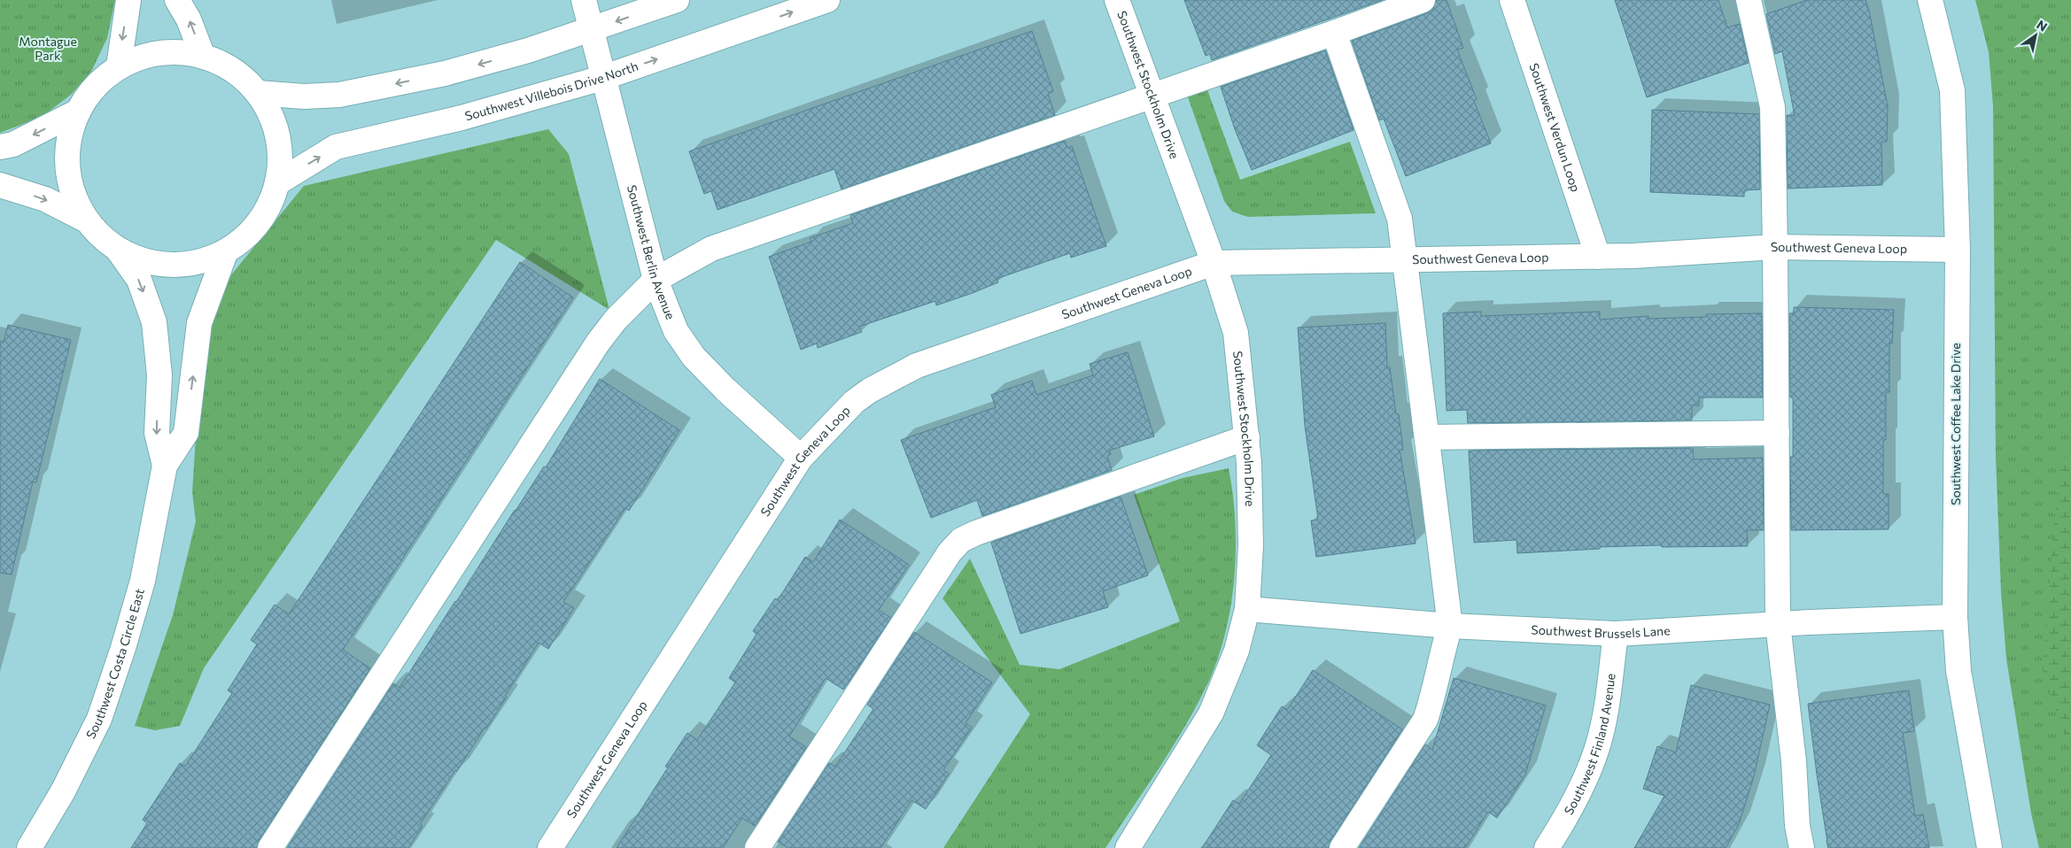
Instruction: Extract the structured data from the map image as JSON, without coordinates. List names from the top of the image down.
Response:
{
  "streets": {
    "street": [
      "Southwest Stockholm Drive",
      "Southwest Villebois Drive North",
      "Southwest Verdun Loop",
      "Southwest Geneva Loop",
      "Southwest Berlin Avenue",
      "Southwest Coffee Lake Drive",
      "Southwest Brussels Lane",
      "Southwest Costa Circle East",
      "Southwest Finland Avenue"
    ]
  },
  "crossings": [
    ["Southwest Stockholm Drive", "Southwest Geneva Loop"],
    ["Southwest Stockholm Drive", "Southwest Brussels Lane"],
    ["Southwest Villebois Drive North", "Southwest Berlin Avenue"],
    ["Southwest Verdun Loop", "Southwest Geneva Loop"],
    ["Southwest Geneva Loop", "Southwest Berlin Avenue"],
    ["Southwest Geneva Loop", "Southwest Coffee Lake Drive"],
    ["Southwest Coffee Lake Drive", "Southwest Brussels Lane"],
    ["Southwest Brussels Lane", "Southwest Finland Avenue"]
  ],
  "parks": ["Montague Park"],
  "north": "top right"
}
